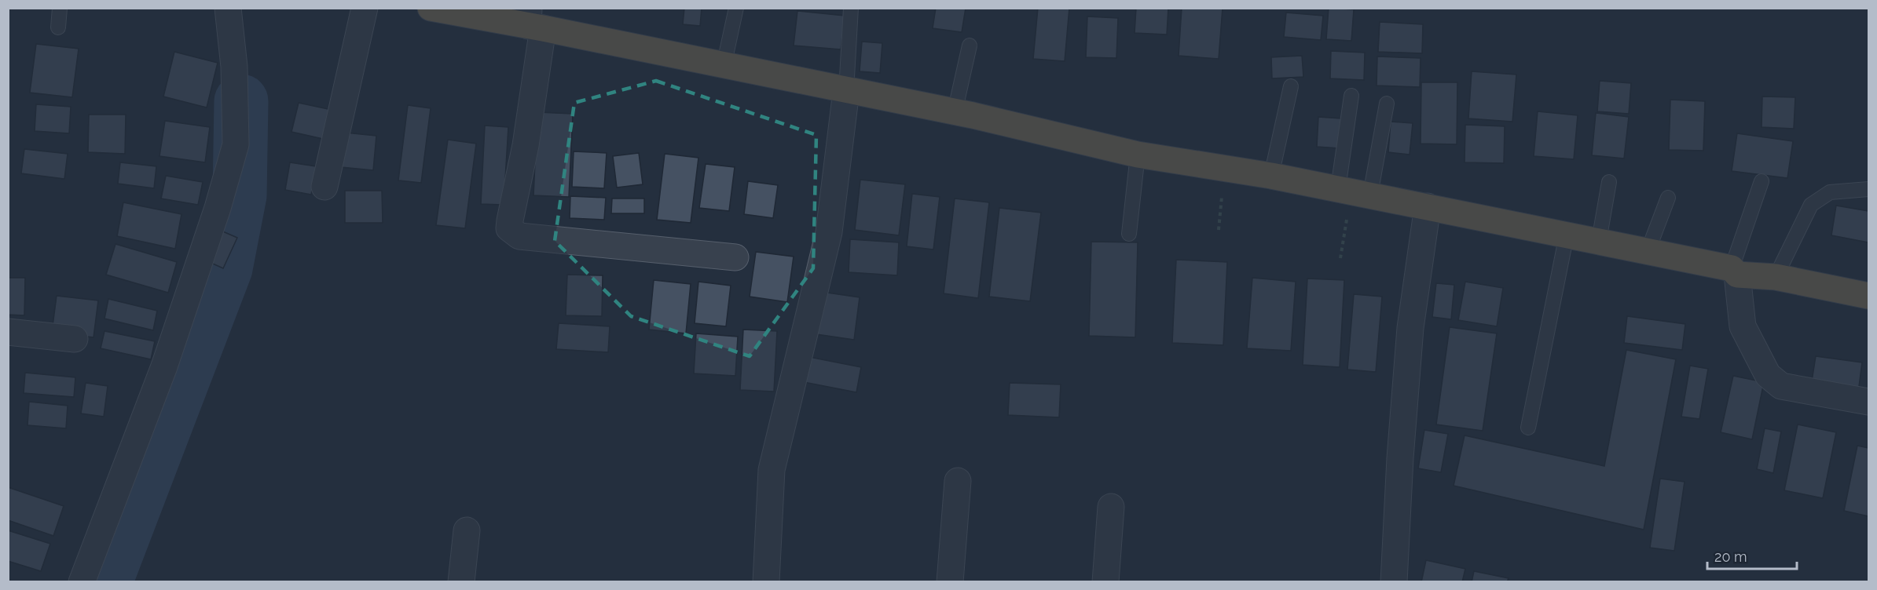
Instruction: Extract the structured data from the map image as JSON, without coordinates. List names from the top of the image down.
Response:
{
  "scale_bar": "20 m"
}
